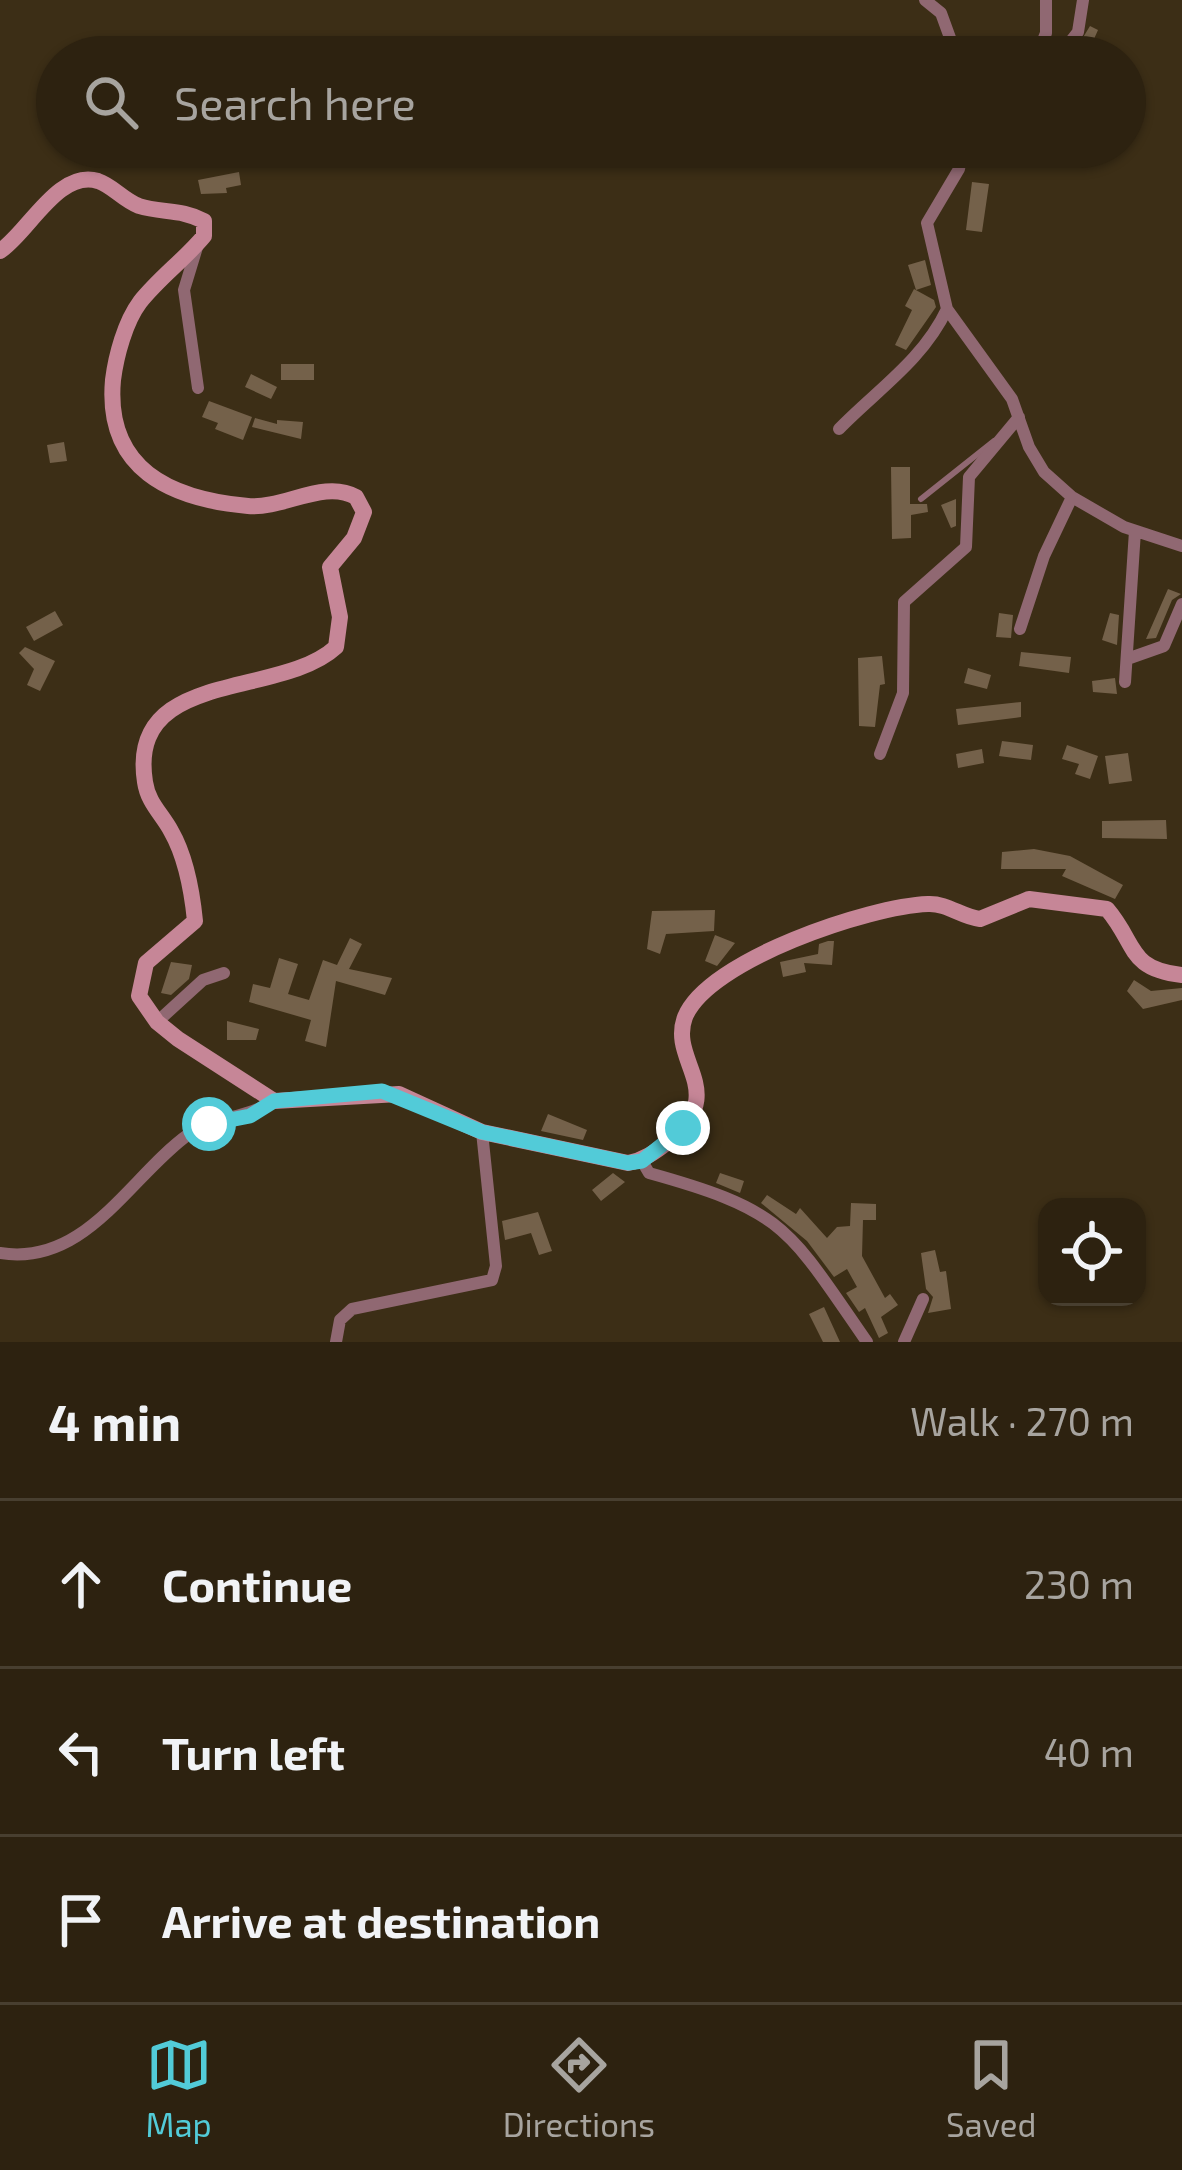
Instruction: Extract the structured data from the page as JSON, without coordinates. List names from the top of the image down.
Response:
{
  "page": {
    "search": "Search here",
    "heading": ["4 min", "Walk · 270 m"],
    "list": [
      ["Continue", "230 m"],
      ["Turn left", "40 m"],
      "Arrive at destination"
    ],
    "nav": ["Map", "Directions", "Saved"]
  }
}
